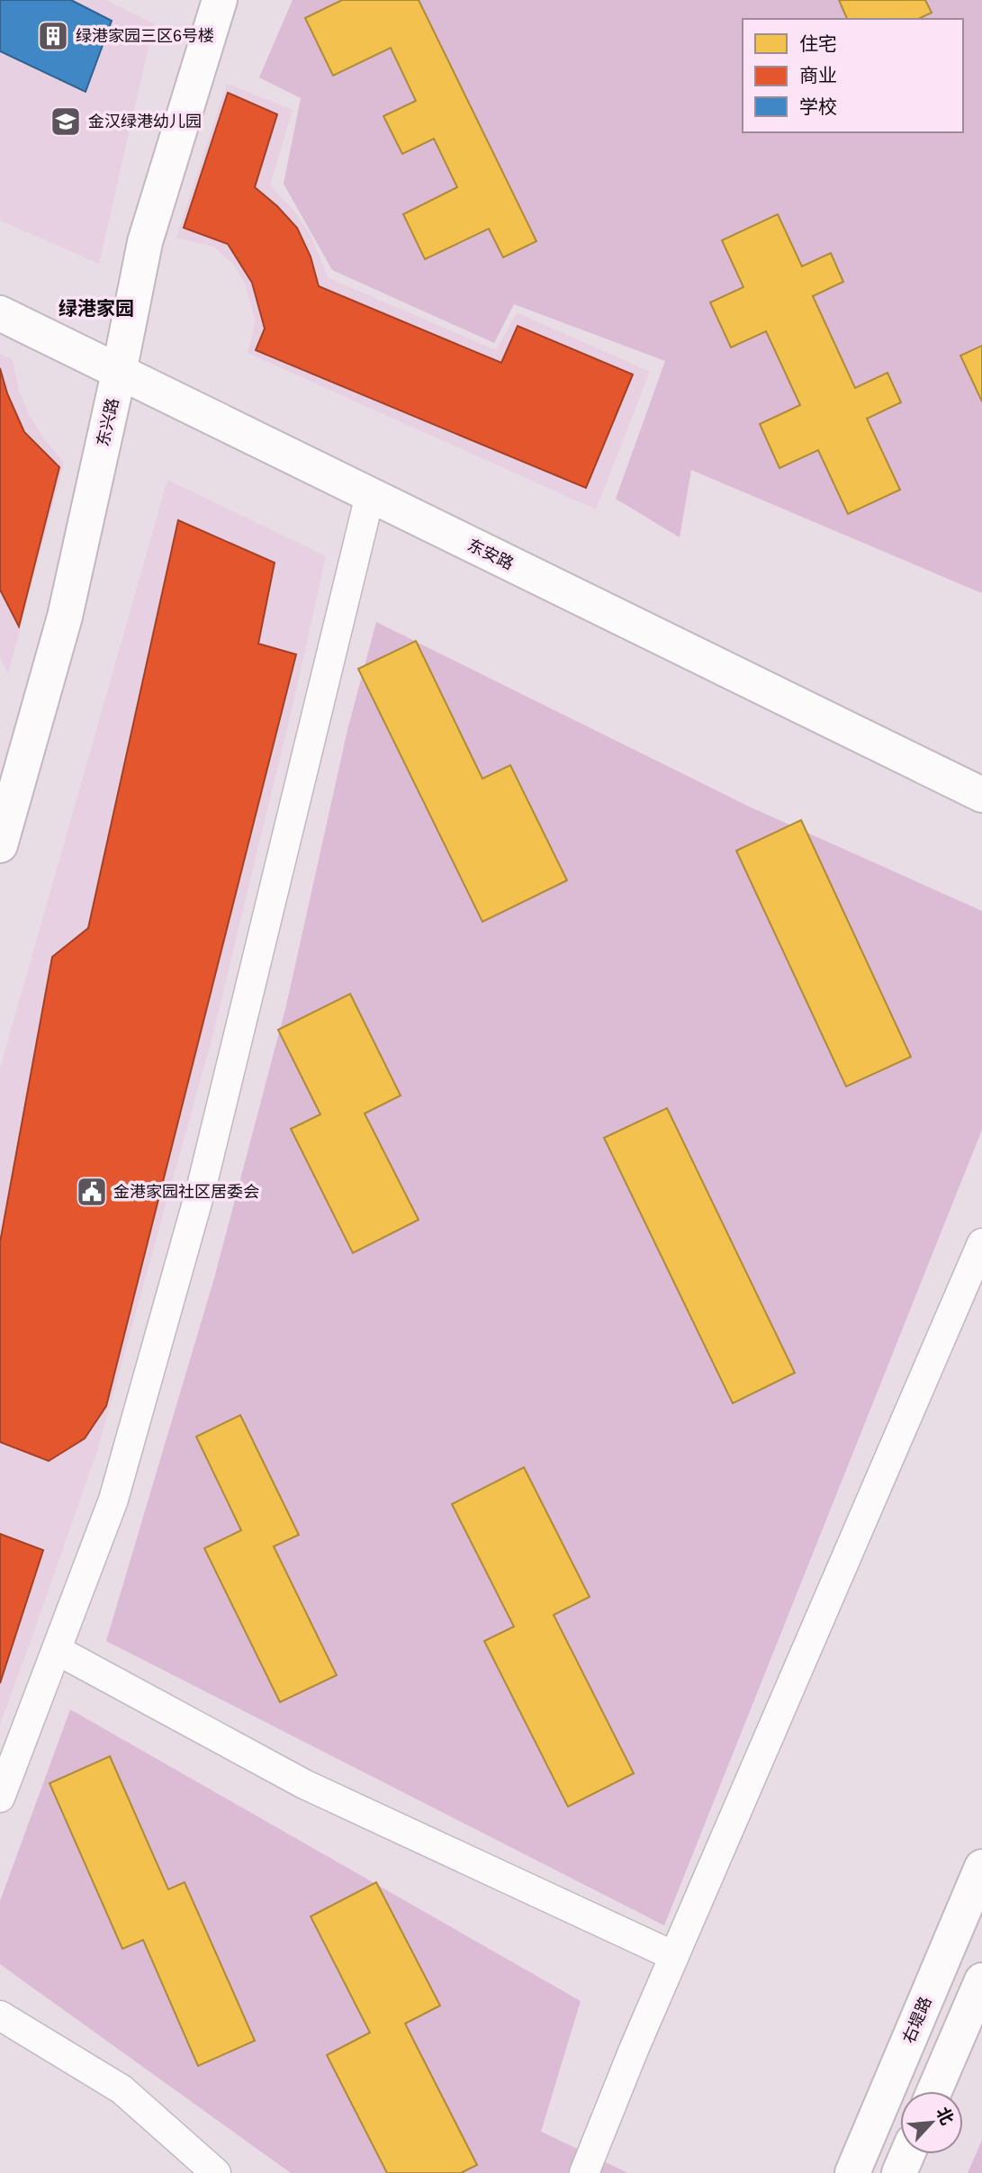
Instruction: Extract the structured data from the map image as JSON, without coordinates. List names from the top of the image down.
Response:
{
  "streets": {
    "street": ["东兴路", "东安路", "右堤路"]
  },
  "crossings": [
    ["东兴路", "东安路"]
  ],
  "districts": ["绿港家园"],
  "places": {
    "building": ["绿港家园三区6号楼"],
    "school or university": ["金汉绿港幼儿园"],
    "public building": ["金港家园社区居委会"]
  },
  "legend": ["住宅", "商业", "学校"],
  "north": "top right"
}
